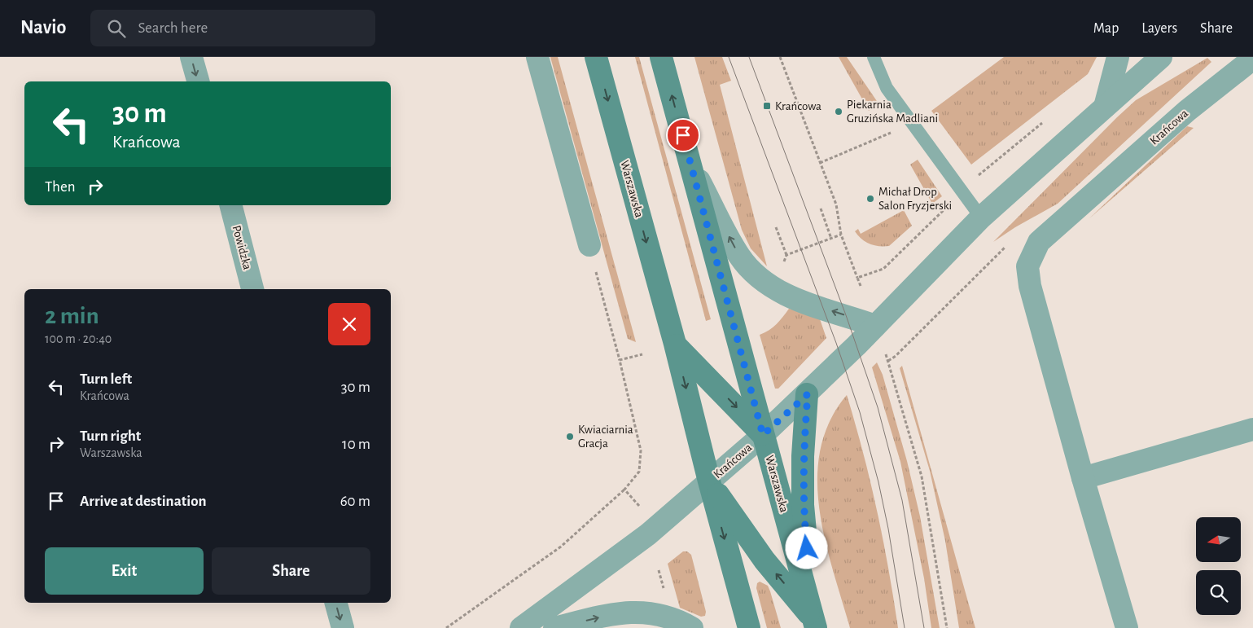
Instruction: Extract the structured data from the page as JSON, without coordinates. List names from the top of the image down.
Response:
{
  "streets": {
    "main road": ["Warszawska"],
    "street": ["Krańcowa", "Powidzka"]
  },
  "crossings": [
    ["Krańcowa", "Warszawska"]
  ],
  "places": {
    "transit": ["Krańcowa"],
    "other": ["Piekarnia Gruzińska Madliani", "Michał Drop Salon Fryzjerski", "Kwiaciarnia Gracja"]
  },
  "north": "left",
  "page": {
    "header": "Navio",
    "search": "Search here",
    "nav": ["Map", "Layers", "Share"],
    "turn": ["30 m", "Krańcowa"],
    "then": "Then",
    "heading": ["2 min", "100 m · 20:40"],
    "list": [
      {
        "name": "Turn left",
        "note": "Krańcowa",
        "value": "30 m"
      },
      {
        "name": "Turn right",
        "note": "Warszawska",
        "value": "10 m"
      },
      {
        "name": "Arrive at destination",
        "value": "60 m"
      }
    ],
    "buttons": ["Exit", "Share"]
  }
}
